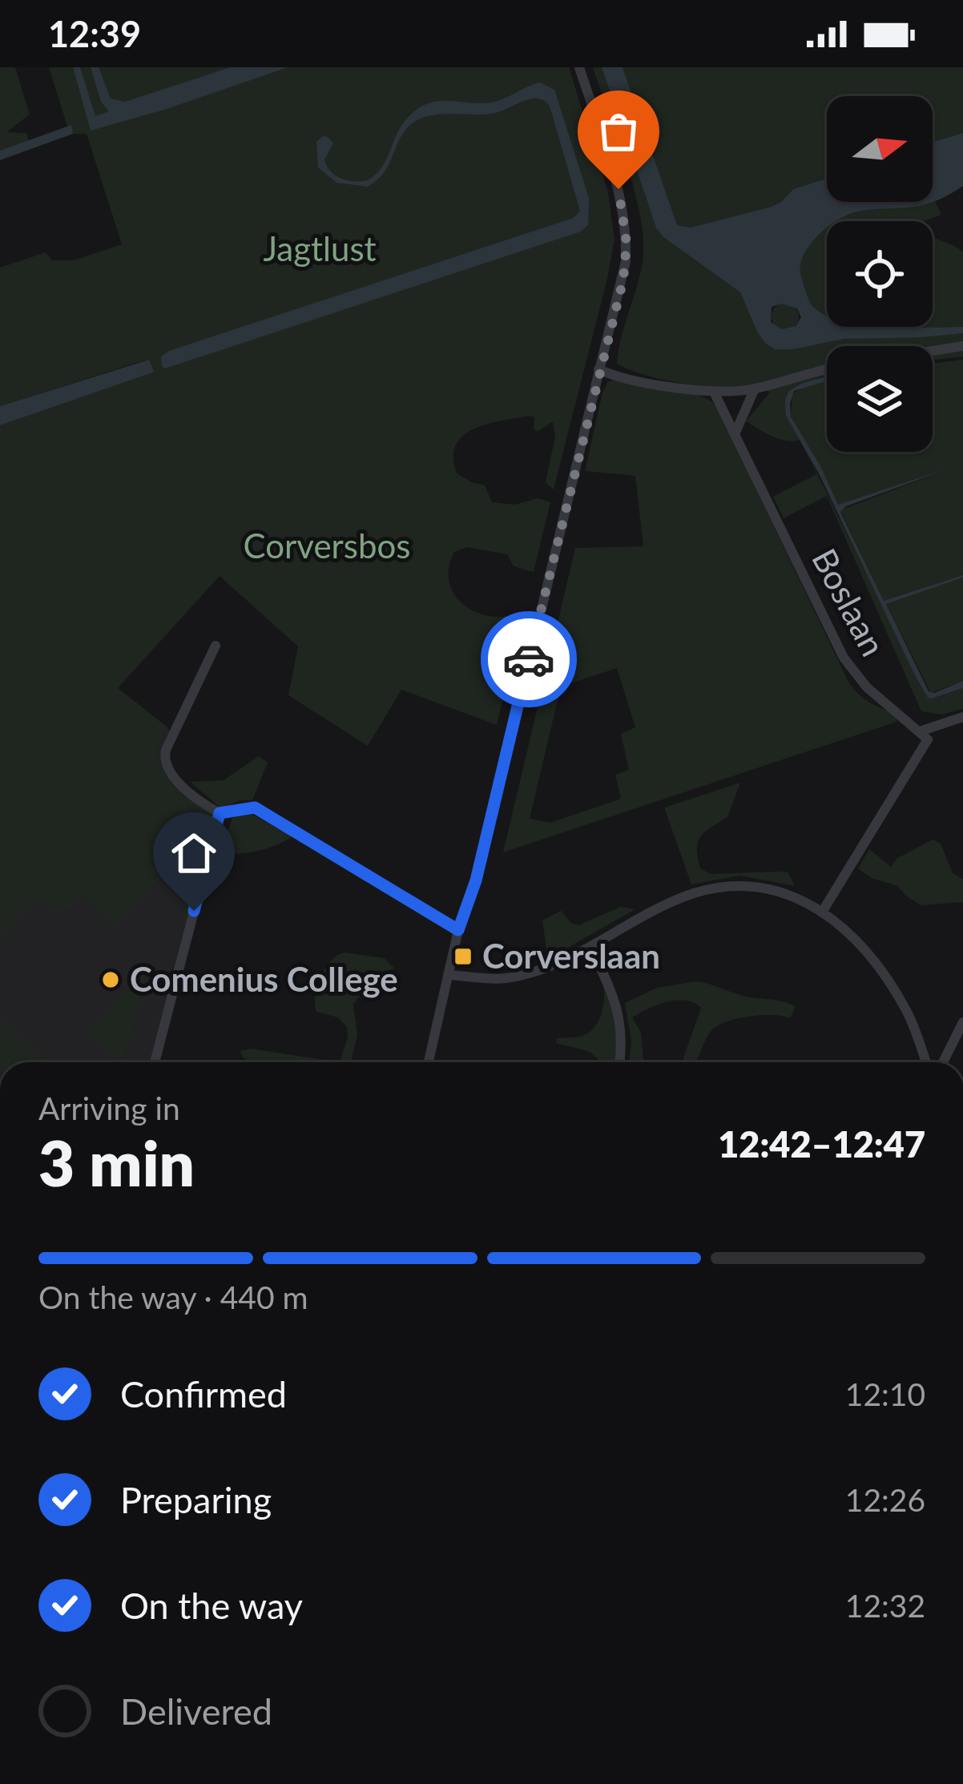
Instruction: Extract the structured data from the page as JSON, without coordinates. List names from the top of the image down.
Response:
{
  "streets": {
    "street": ["Boslaan"]
  },
  "parks": ["Jagtlust", "Corversbos"],
  "places": {
    "transit": ["Corverslaan"],
    "other": ["Comenius College"]
  },
  "north": "right",
  "page": {
    "status": "12:39",
    "heading": ["3 min", "Arriving in", "12:42–12:47"],
    "bar": "On the way · 440 m",
    "list": [
      ["Confirmed", "12:10"],
      ["Preparing", "12:26"],
      ["On the way", "12:32"],
      "Delivered"
    ]
  }
}
